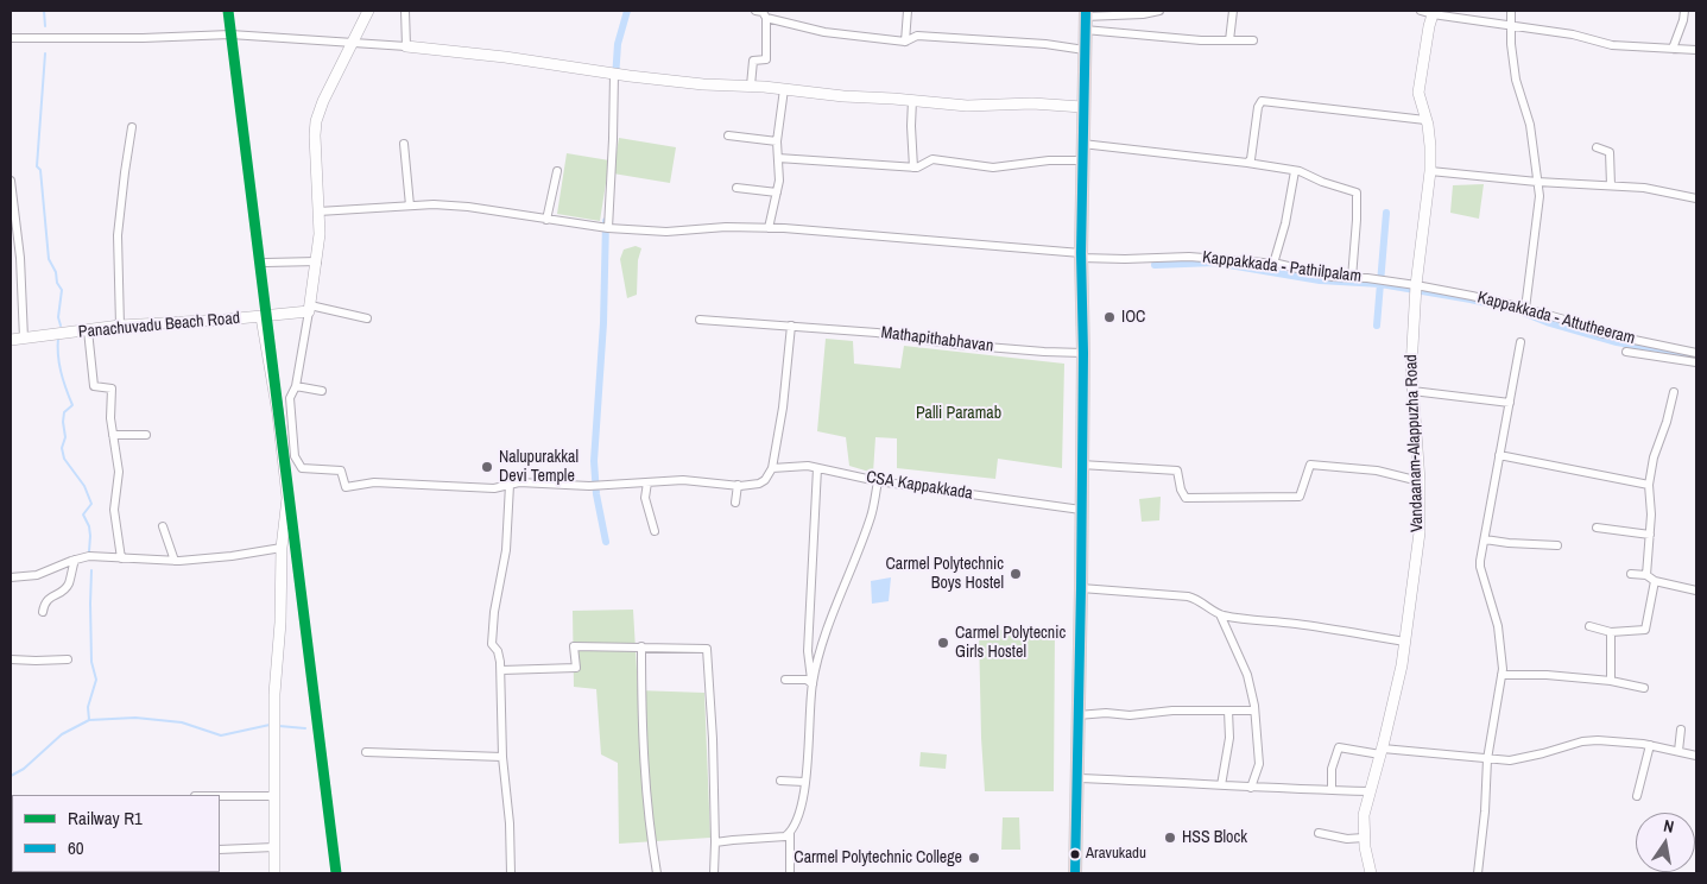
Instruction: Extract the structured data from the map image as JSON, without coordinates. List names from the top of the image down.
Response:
{
  "streets": {
    "main road": ["Panachuvadu Beach Road", "Vandaanam-Alappuzha Road"],
    "street": [
      "Kappakkada - Pathilpalam",
      "Kappakkada - Attutheeram",
      "Mathapithabhavan",
      "CSA Kappakkada"
    ]
  },
  "crossings": [
    ["Kappakkada - Pathilpalam", "Kappakkada - Attutheeram"],
    ["Kappakkada - Pathilpalam", "Vandaanam-Alappuzha Road"],
    ["Kappakkada - Attutheeram", "Vandaanam-Alappuzha Road"]
  ],
  "parks": ["Palli Paramab"],
  "places": [
    "IOC",
    "Nalupurakkal Devi Temple",
    "Carmel Polytechnic Boys Hostel",
    "Carmel Polytecnic Girls Hostel",
    "HSS Block",
    "Aravukadu",
    "Carmel Polytechnic College"
  ],
  "lines": ["rail line R1", "transit line 60"],
  "legend": ["Railway R1", "60"],
  "north": "top"
}
